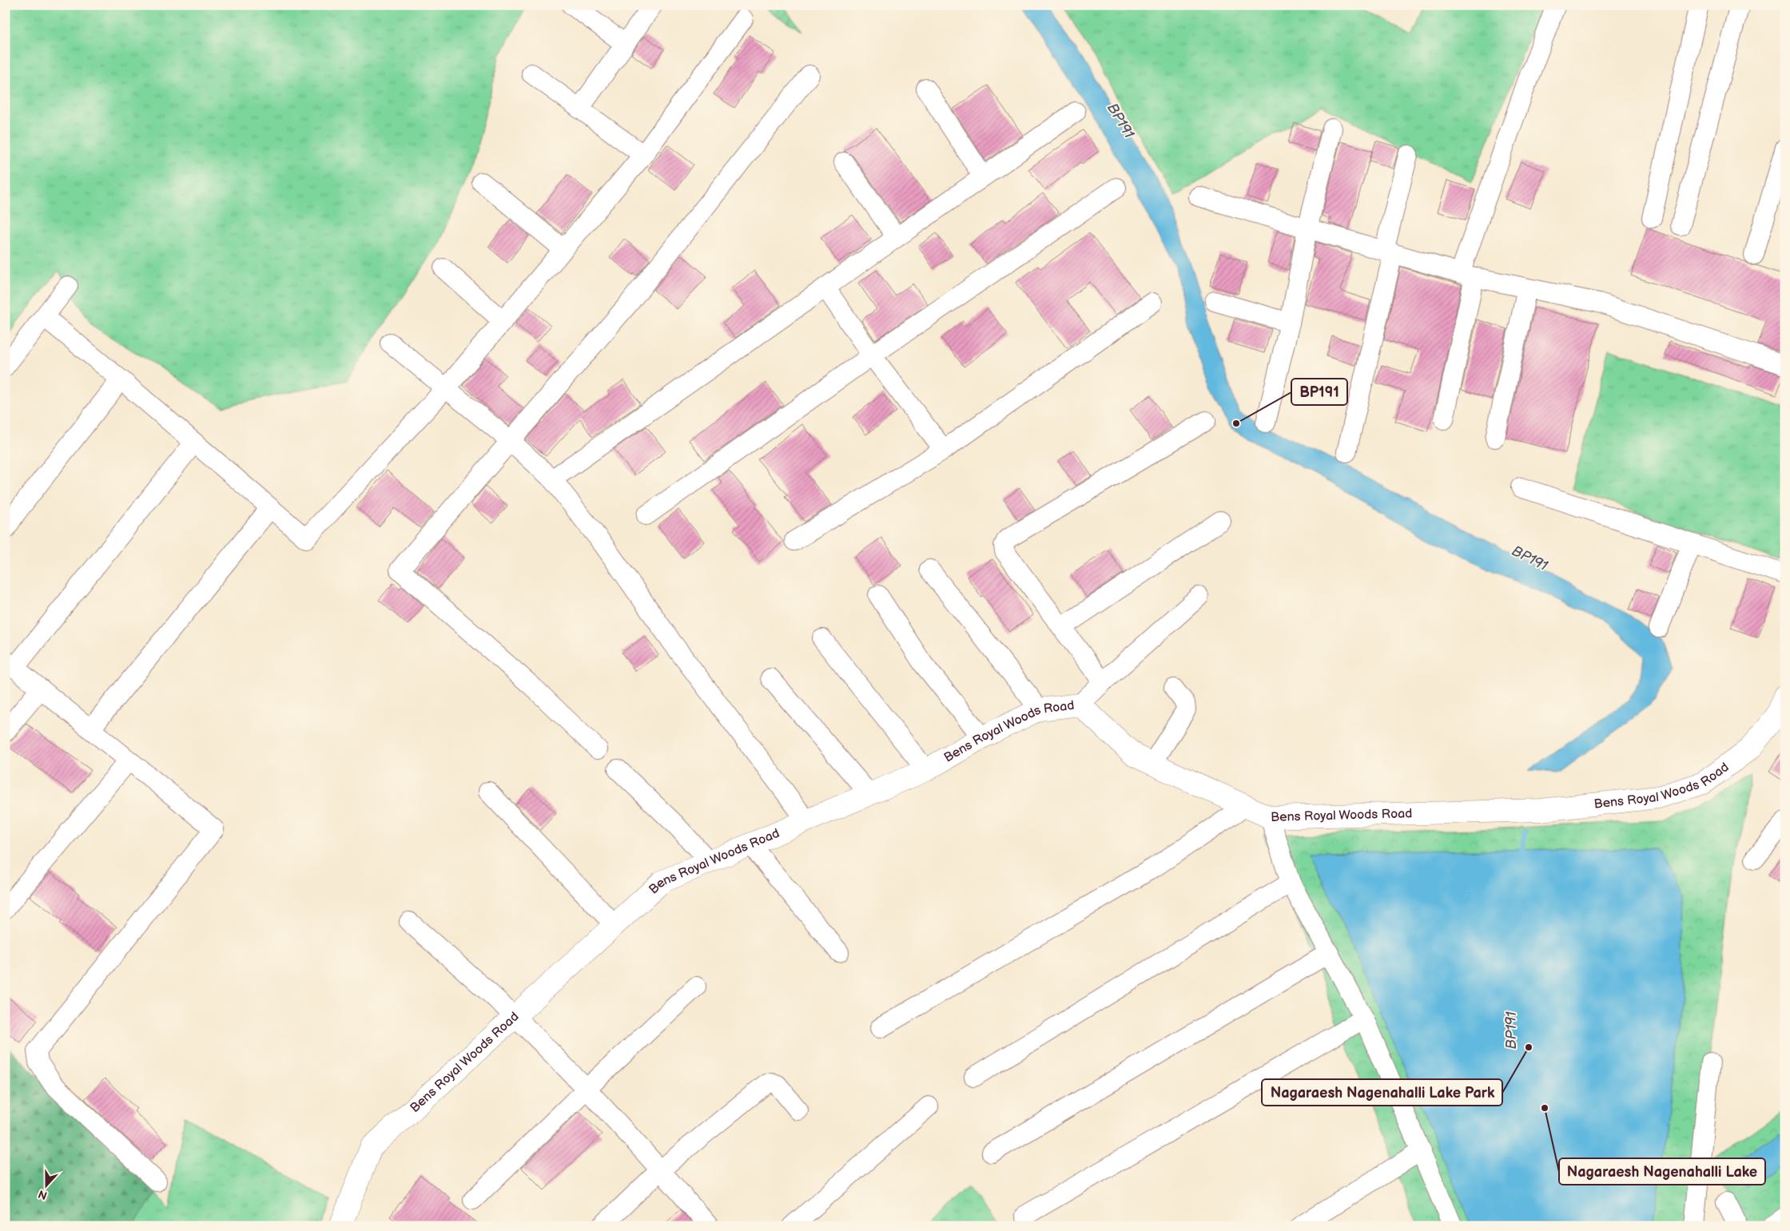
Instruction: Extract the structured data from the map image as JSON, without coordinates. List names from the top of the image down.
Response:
{
  "streets": {
    "street": ["Bens Royal Woods Road"]
  },
  "water": ["BP191"],
  "places": ["BP191", "Nagaraesh Nagenahalli Lake Park", "Nagaraesh Nagenahalli Lake"],
  "north": "bottom"
}
